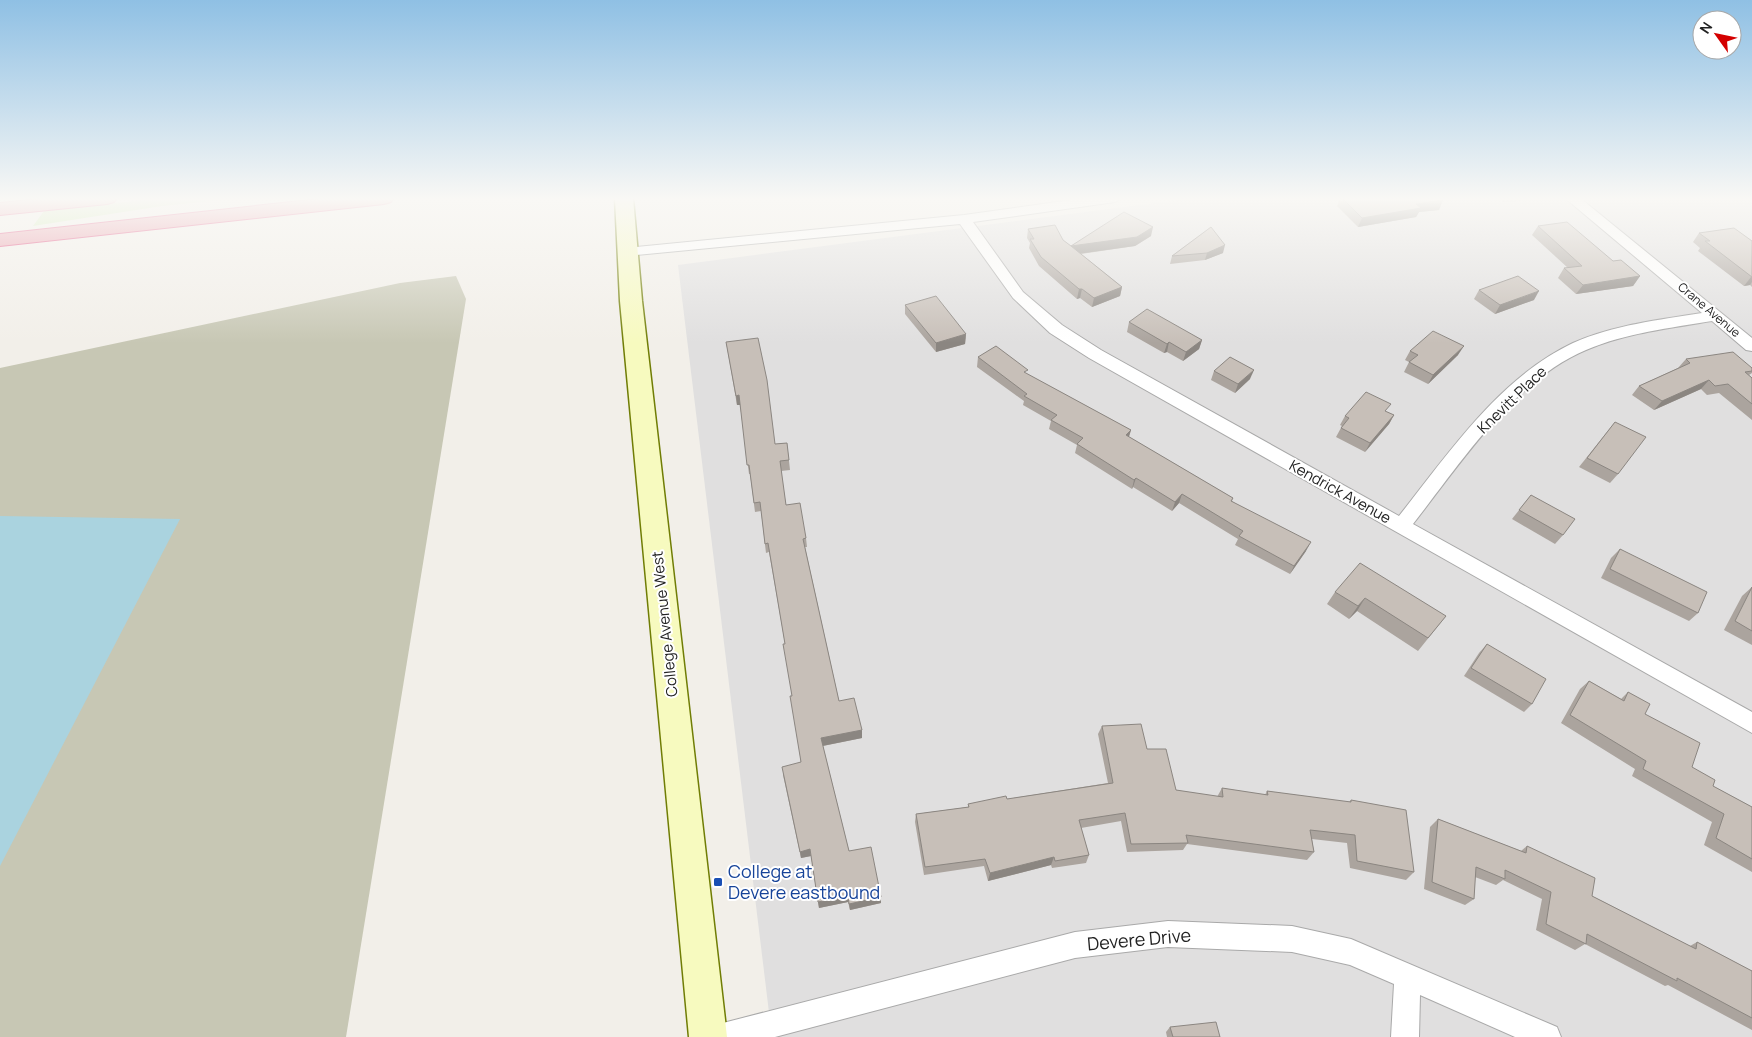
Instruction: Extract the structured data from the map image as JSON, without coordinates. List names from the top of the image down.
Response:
{
  "streets": {
    "street": [
      "Crane Avenue",
      "Knevitt Place",
      "Kendrick Avenue",
      "College Avenue West",
      "Devere Drive"
    ]
  },
  "crossings": [
    ["Crane Avenue", "Knevitt Place"],
    ["Knevitt Place", "Kendrick Avenue"]
  ],
  "places": {
    "transit": ["College at Devere eastbound"]
  },
  "north": "top left"
}
